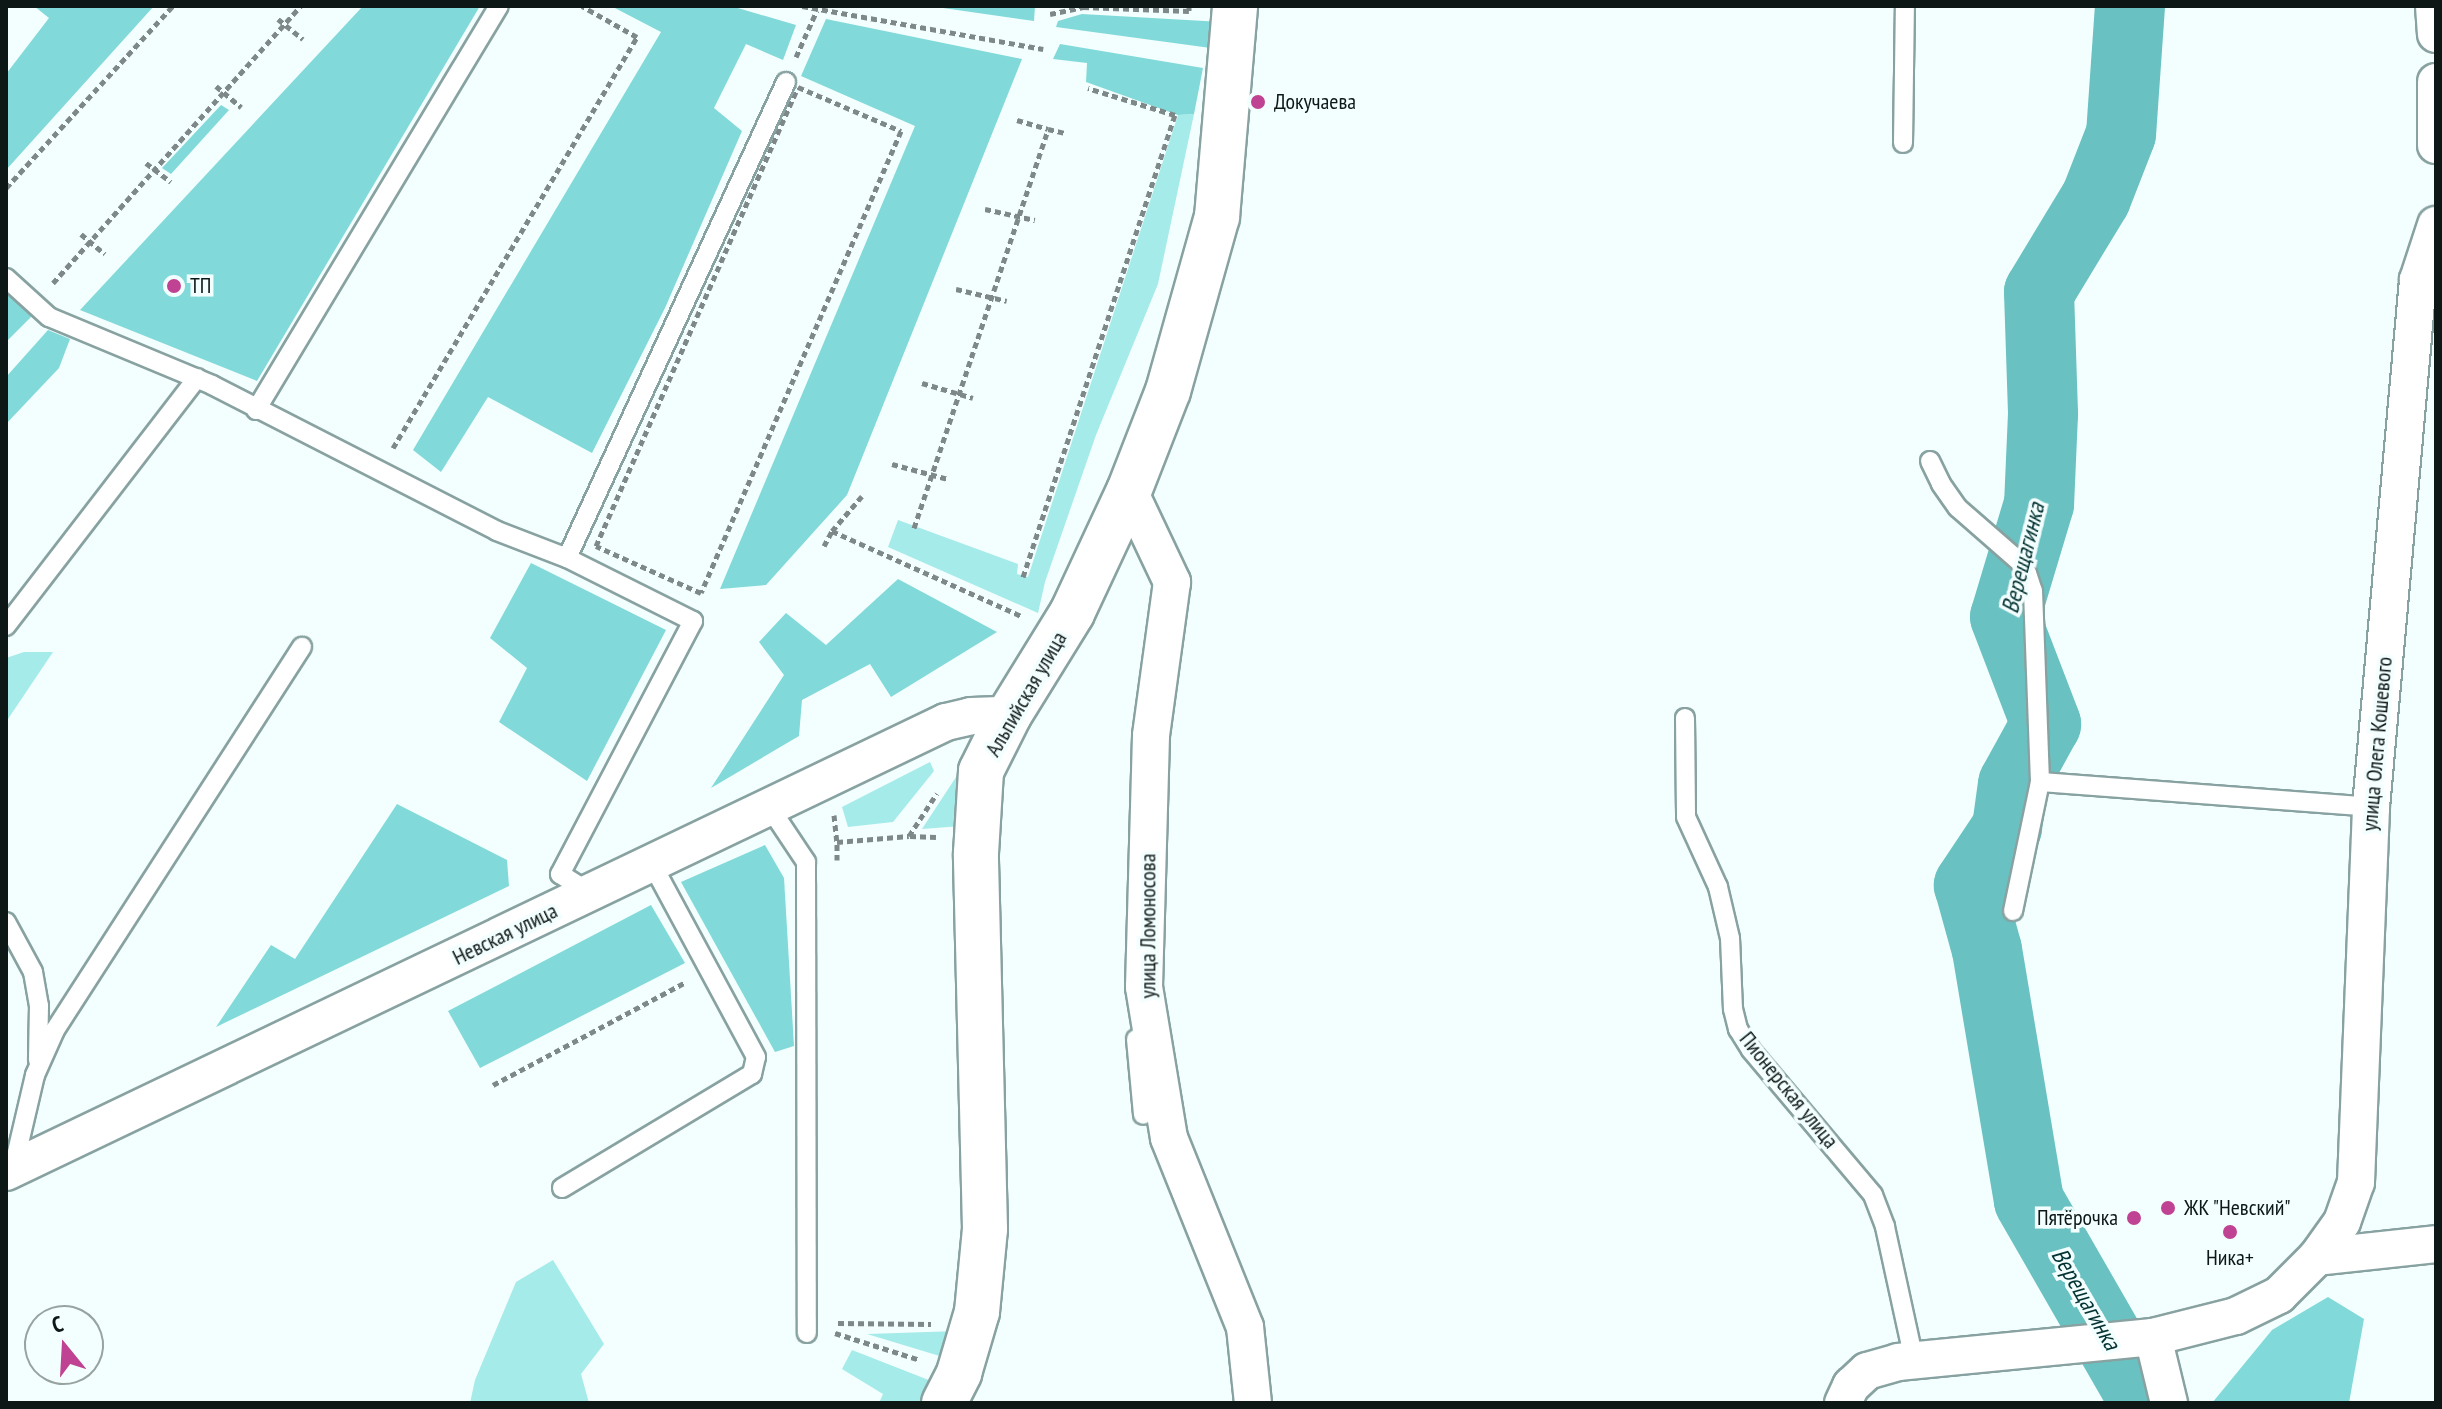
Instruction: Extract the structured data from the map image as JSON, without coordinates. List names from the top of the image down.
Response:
{
  "streets": {
    "street": [
      "Альпийская улица",
      "улица Олега Кошевого",
      "улица Ломоносова",
      "Невская улица"
    ],
    "lane": ["Пионерская улица"]
  },
  "crossings": [
    ["Альпийская улица", "улица Ломоносова"],
    ["Альпийская улица", "Невская улица"],
    ["улица Олега Кошевого", "Пионерская улица"]
  ],
  "water": ["Верещагинка"],
  "places": [
    "Докучаева",
    "ТП",
    "ЖК \"Невский\"",
    "Пятёрочка",
    "Ника+"
  ],
  "north": "top"
}
